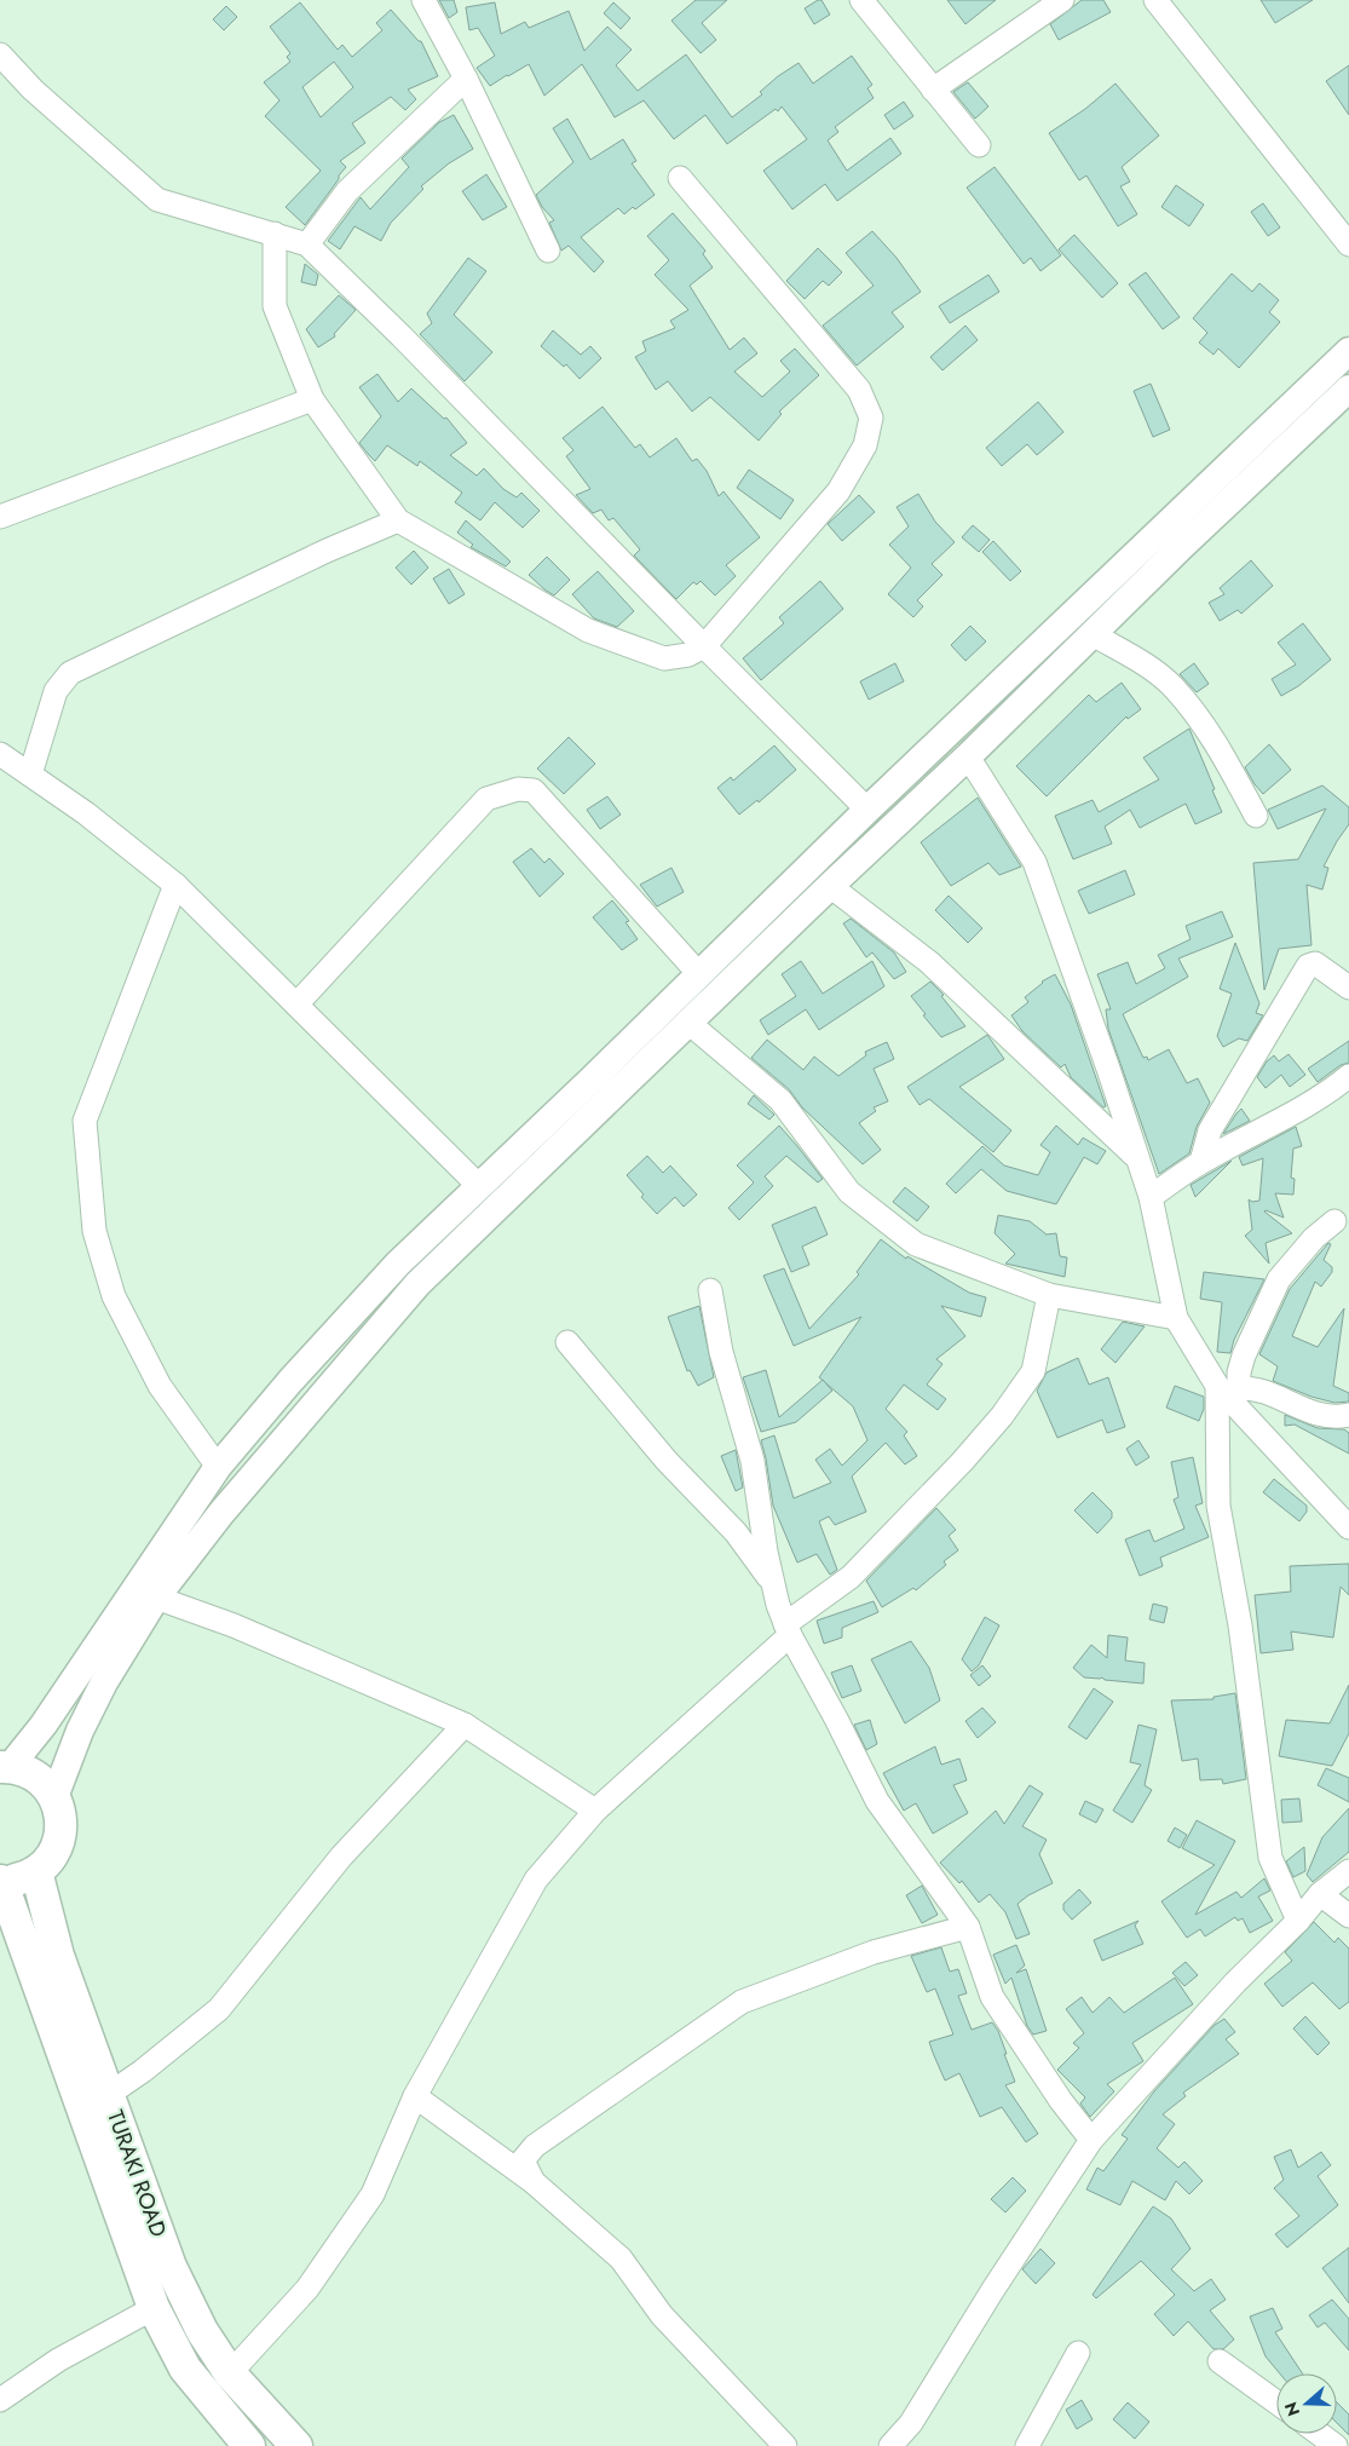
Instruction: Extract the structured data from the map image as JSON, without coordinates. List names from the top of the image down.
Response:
{
  "streets": {
    "main road": ["TURAKI ROAD"]
  },
  "north": "left"
}
